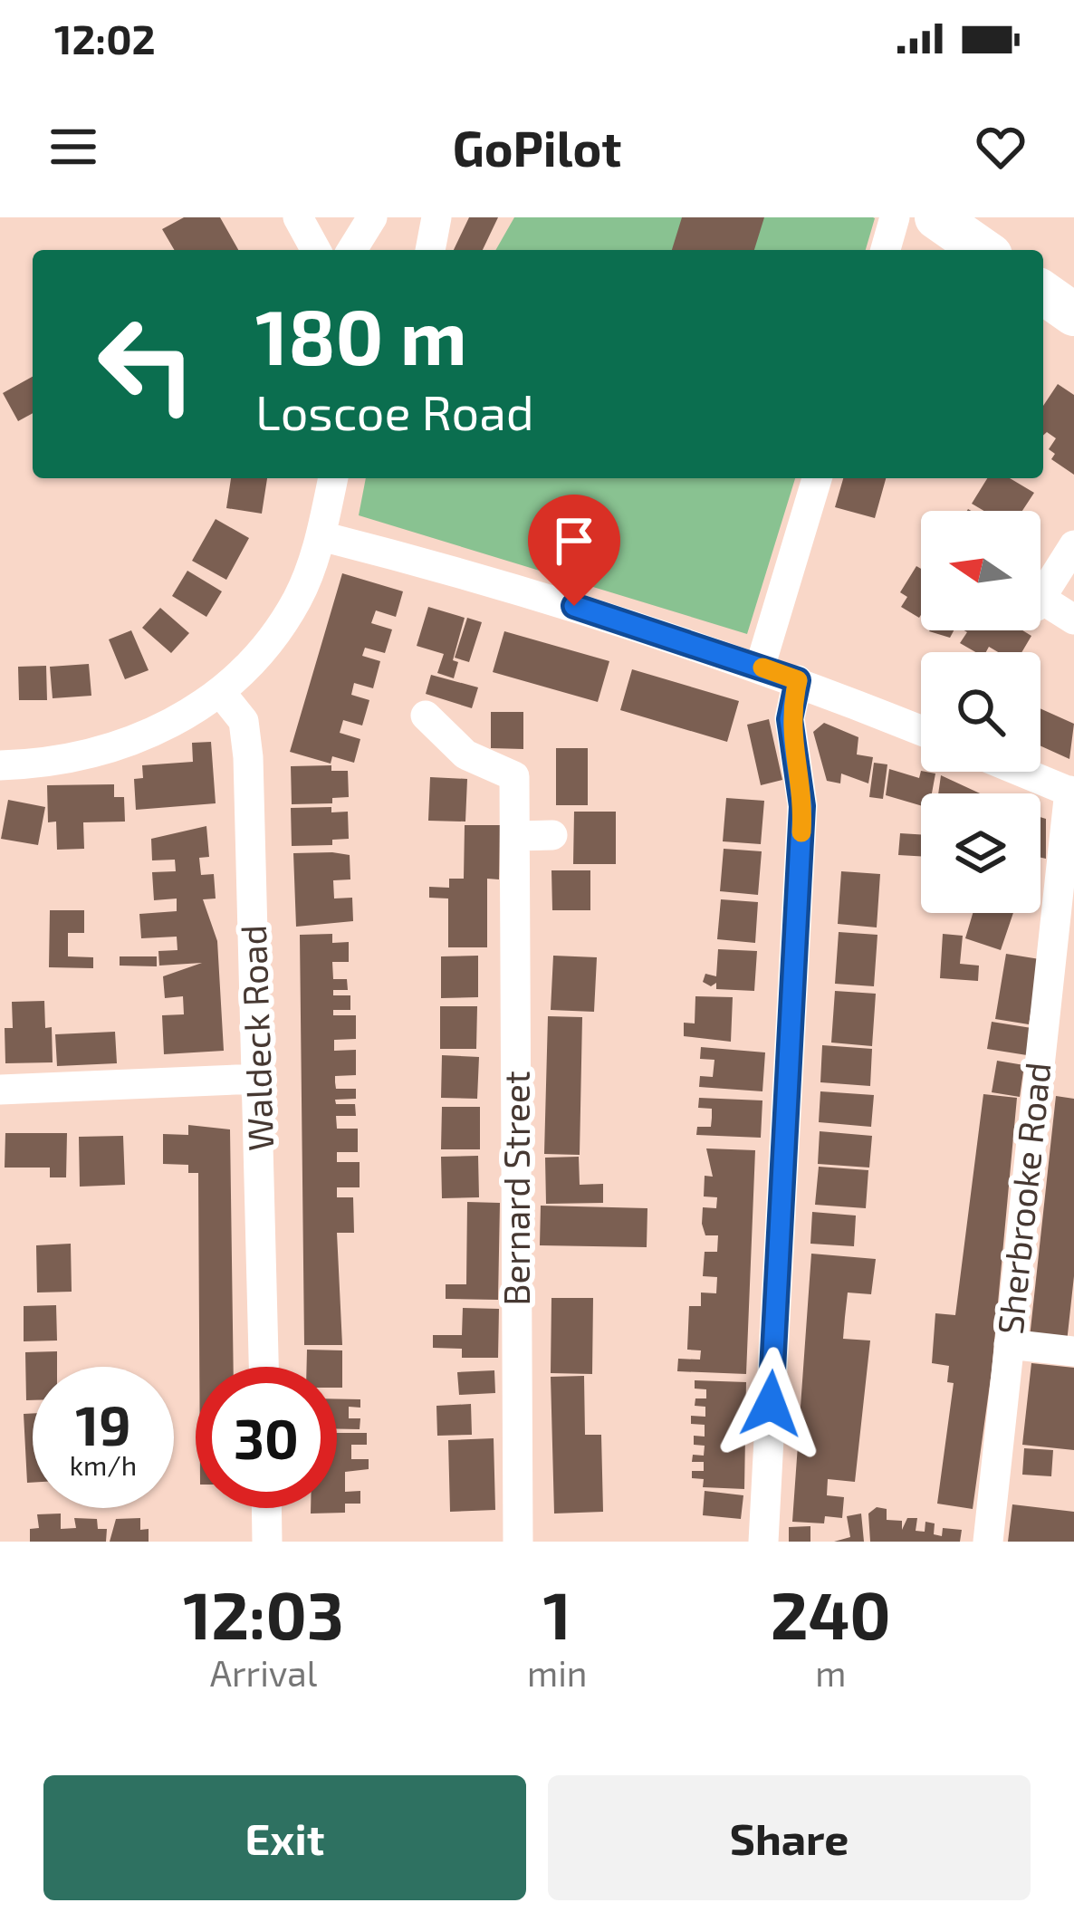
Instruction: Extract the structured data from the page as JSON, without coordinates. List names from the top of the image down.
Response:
{
  "streets": {
    "street": ["Waldeck Road", "Bernard Street", "Sherbrooke Road"]
  },
  "north": "left",
  "page": {
    "status": "12:02",
    "header": "GoPilot",
    "turn": ["180 m", "Loscoe Road"],
    "speed": "19 km/h",
    "limit": "30",
    "eta": [
      "12:03",
      "Arrival",
      "1",
      "min",
      "240",
      "m"
    ],
    "buttons": ["Exit", "Share"]
  }
}
